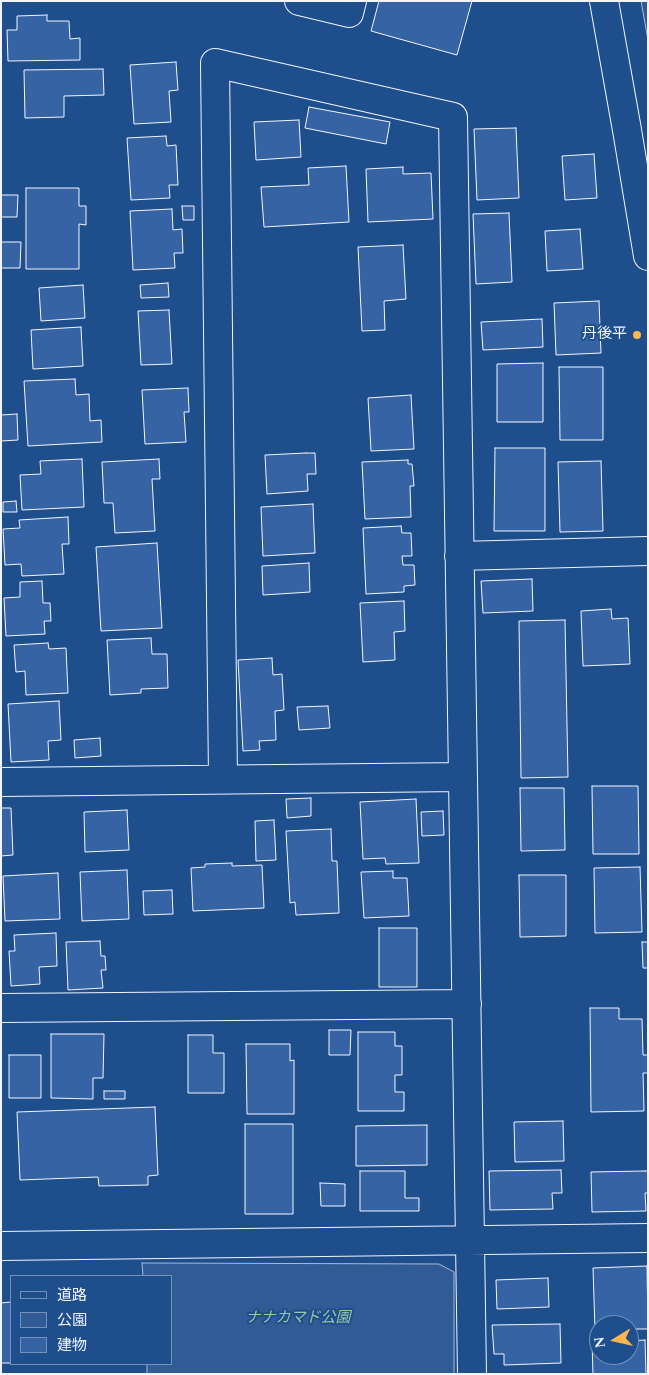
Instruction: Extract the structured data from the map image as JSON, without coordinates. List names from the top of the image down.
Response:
{
  "parks": ["ナナカマド公園"],
  "places": ["丹後平"],
  "legend": ["道路", "公園", "建物"],
  "north": "left"
}
